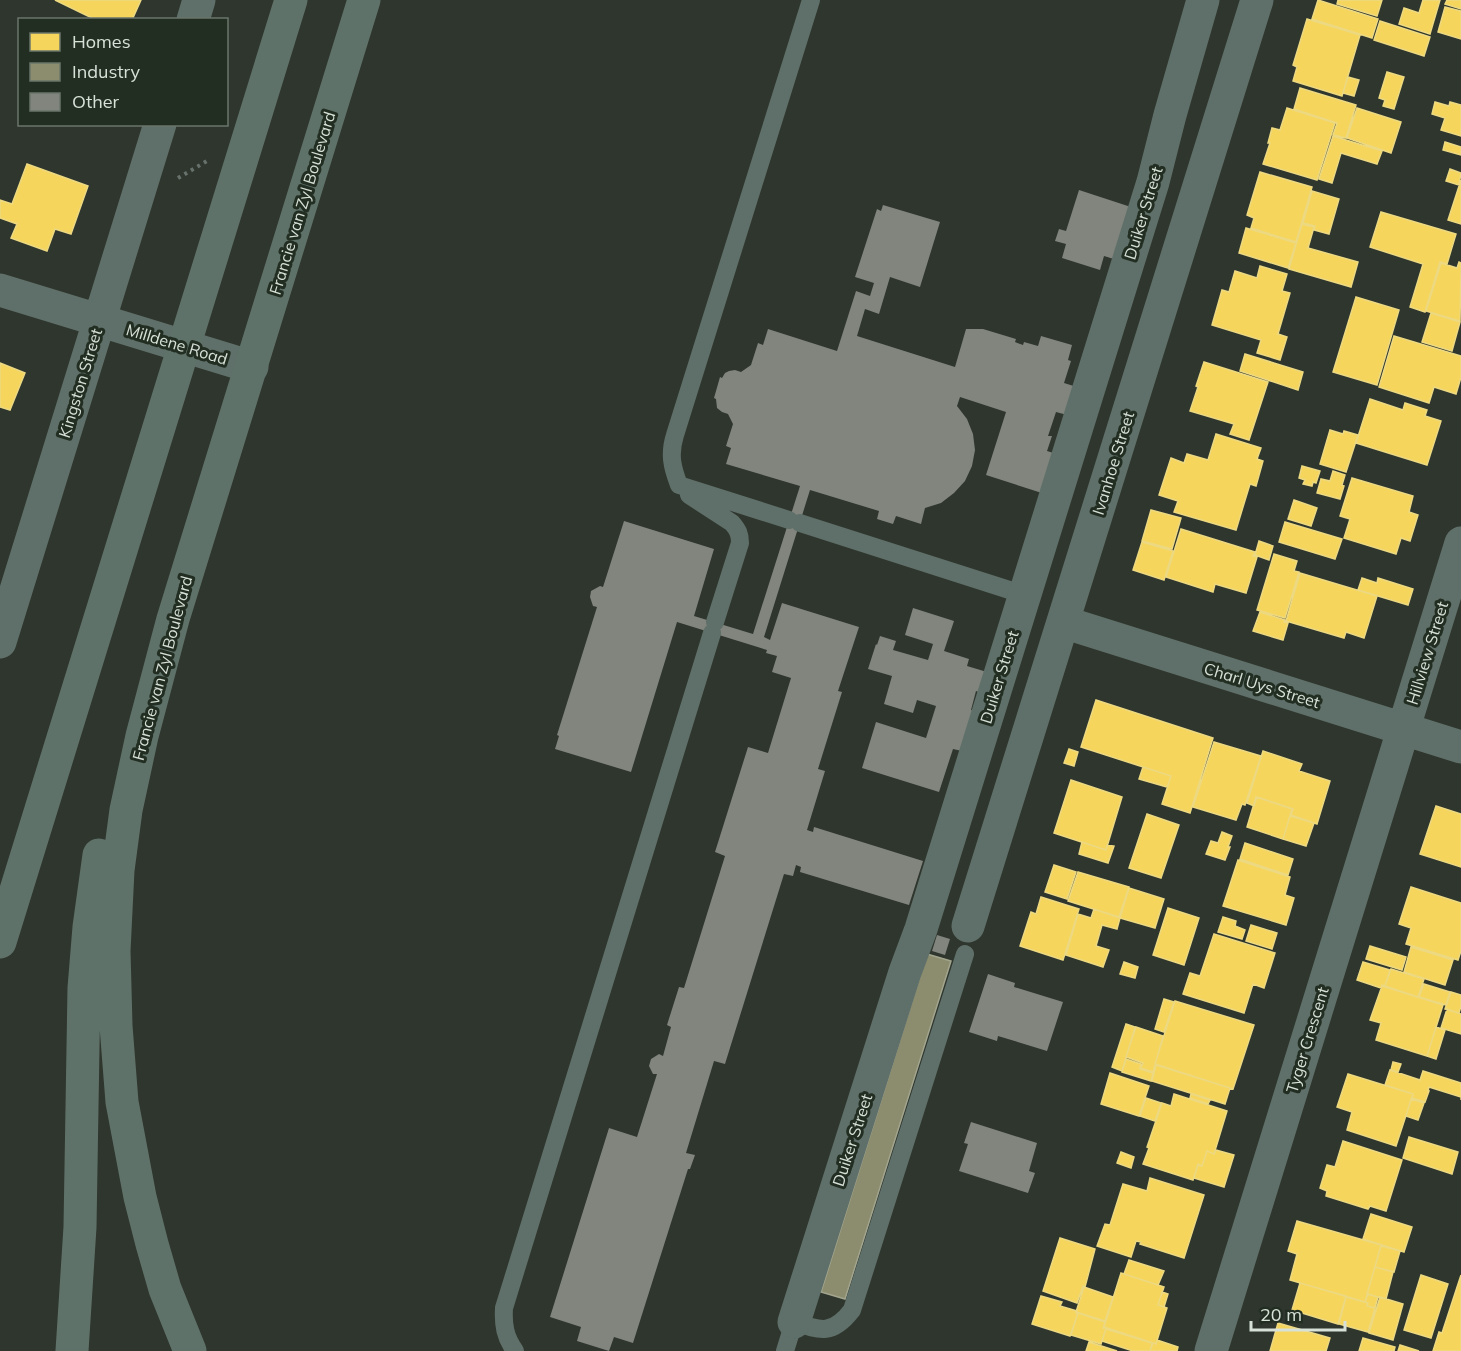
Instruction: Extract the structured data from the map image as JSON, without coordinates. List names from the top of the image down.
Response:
{
  "streets": {
    "main road": ["Francie van Zyl Boulevard"],
    "street": [
      "Duiker Street",
      "Milldene Road",
      "Kingston Street",
      "Ivanhoe Street",
      "Hillview Street",
      "Charl Uys Street",
      "Tyger Crescent"
    ]
  },
  "crossings": [
    ["Francie van Zyl Boulevard", "Milldene Road"],
    ["Milldene Road", "Kingston Street"],
    ["Ivanhoe Street", "Charl Uys Street"],
    ["Hillview Street", "Charl Uys Street"],
    ["Hillview Street", "Tyger Crescent"],
    ["Charl Uys Street", "Tyger Crescent"]
  ],
  "legend": ["Homes", "Industry", "Other"],
  "scale_bar": "20 m"
}
